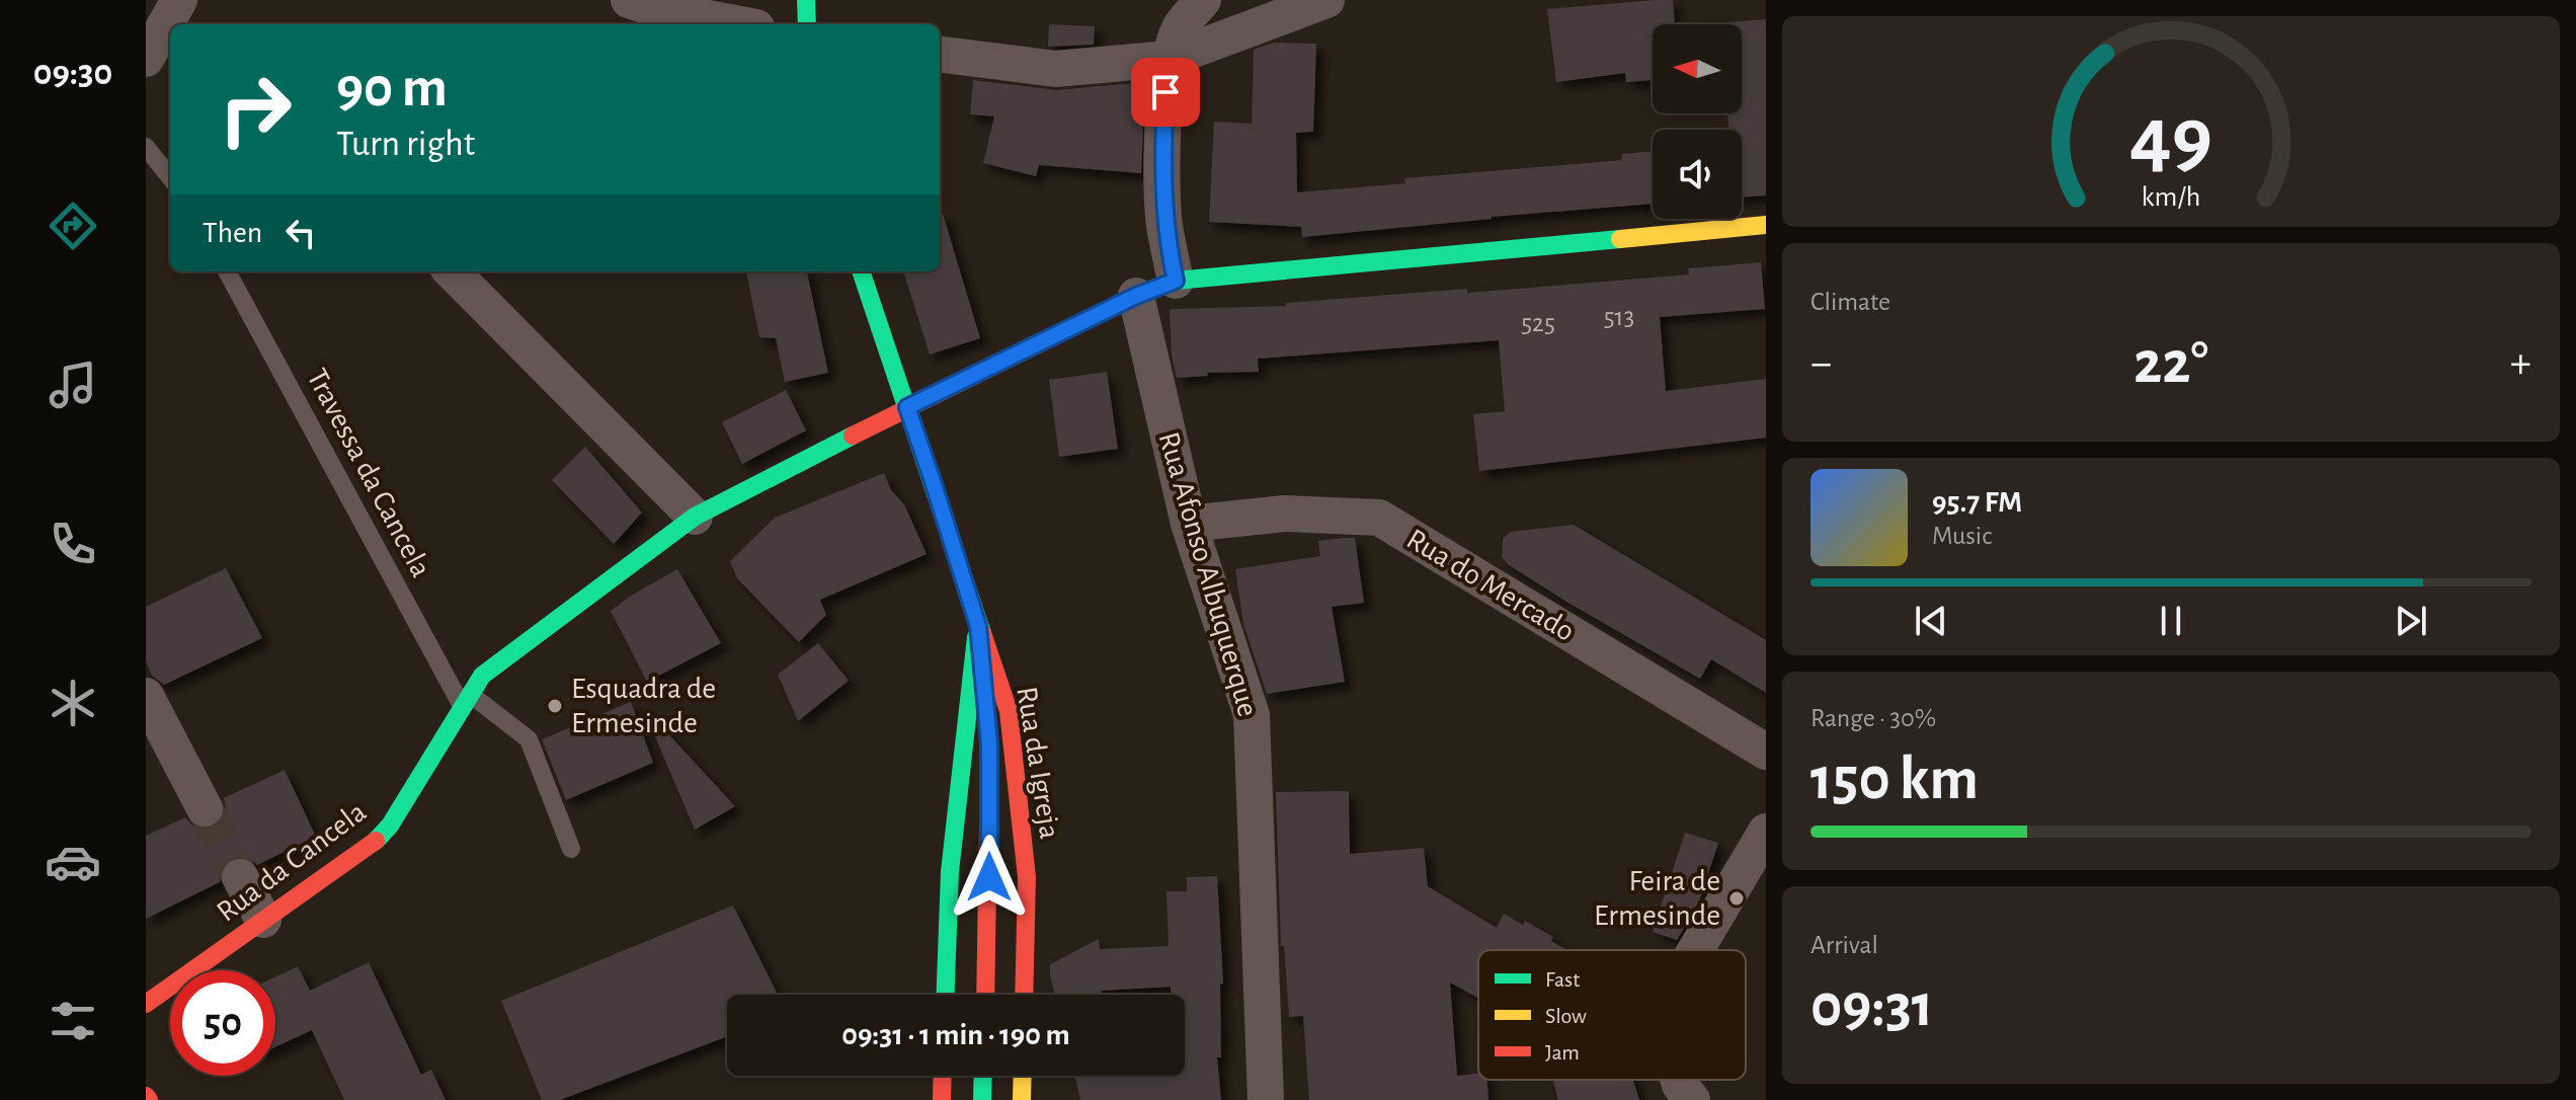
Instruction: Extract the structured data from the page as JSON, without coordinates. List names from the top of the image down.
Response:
{
  "streets": {
    "street": [
      "Rua Afonso Albuquerque",
      "Rua do Mercado",
      "Rua da Igreja",
      "Rua da Cancela"
    ],
    "lane": ["Travessa da Cancela"]
  },
  "crossings": [
    ["Travessa da Cancela", "Rua da Cancela"],
    ["Rua Afonso Albuquerque", "Rua do Mercado"],
    ["Rua Afonso Albuquerque", "Rua da Cancela"],
    ["Rua da Igreja", "Rua da Cancela"]
  ],
  "places": ["Esquadra de Ermesinde", "Feira de Ermesinde"],
  "house_numbers": ["513", "525"],
  "legend": ["Fast", "Slow", "Jam"],
  "north": "left",
  "page": {
    "tabs": "09:30",
    "turn": ["90 m", "Turn right"],
    "then": "Then",
    "tile": [
      "Climate",
      ["Range · 30%", "150 km"],
      ["Arrival", "09:31"]
    ],
    "heat": ["−", "22°", "+"],
    "song": ["95.7 FM", "Music"],
    "limit": "50",
    "trip": "09:31 · 1 min · 190 m",
    "gauge": ["49", "km/h"]
  }
}
